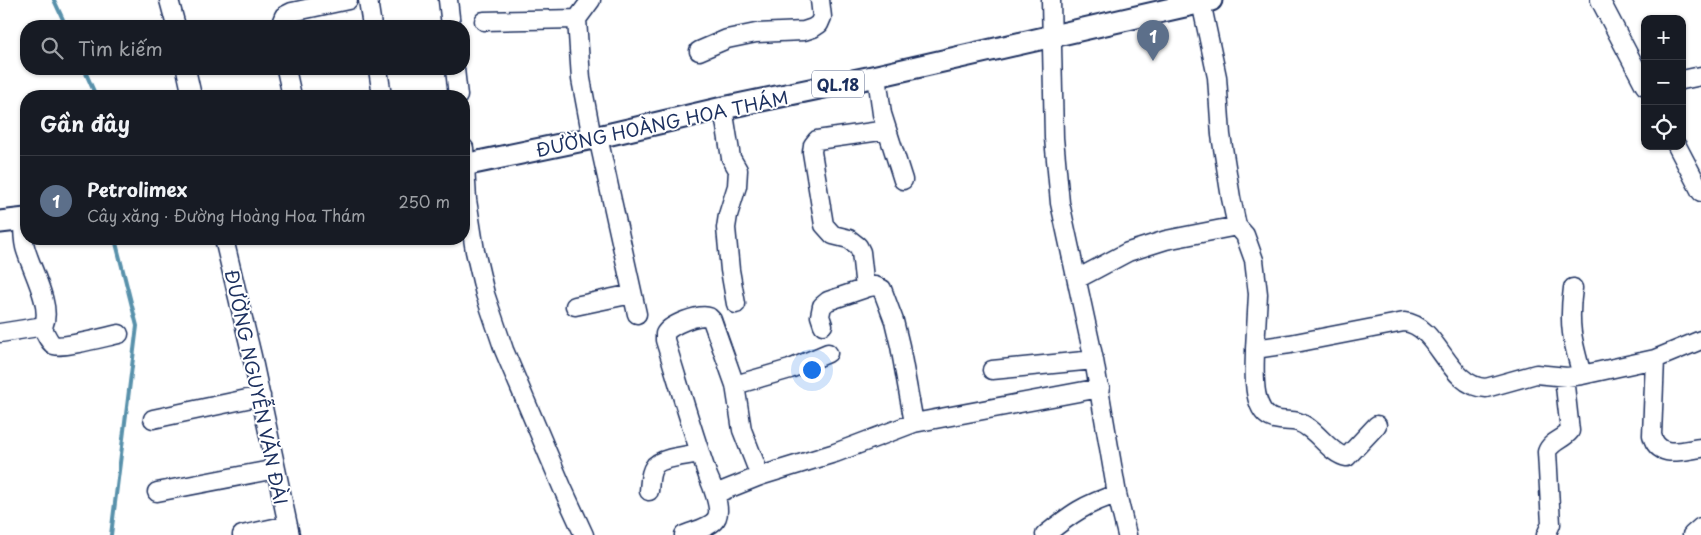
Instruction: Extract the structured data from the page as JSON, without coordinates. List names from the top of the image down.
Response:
{
  "streets": {
    "main road": ["QL.18", "ĐƯỜNG HOÀNG HOA THÁM"],
    "street": ["ĐƯỜNG NGUYỄN VĂN ĐÀI"]
  },
  "page": {
    "map_buttons": ["+", "−"],
    "pins": "1",
    "search": "Tìm kiếm",
    "heading": "Gần đây",
    "list": [
      {
        "mark": "1",
        "name": "Petrolimex",
        "note": "Cây xăng · Đường Hoàng Hoa Thám",
        "value": "250 m"
      }
    ]
  }
}
